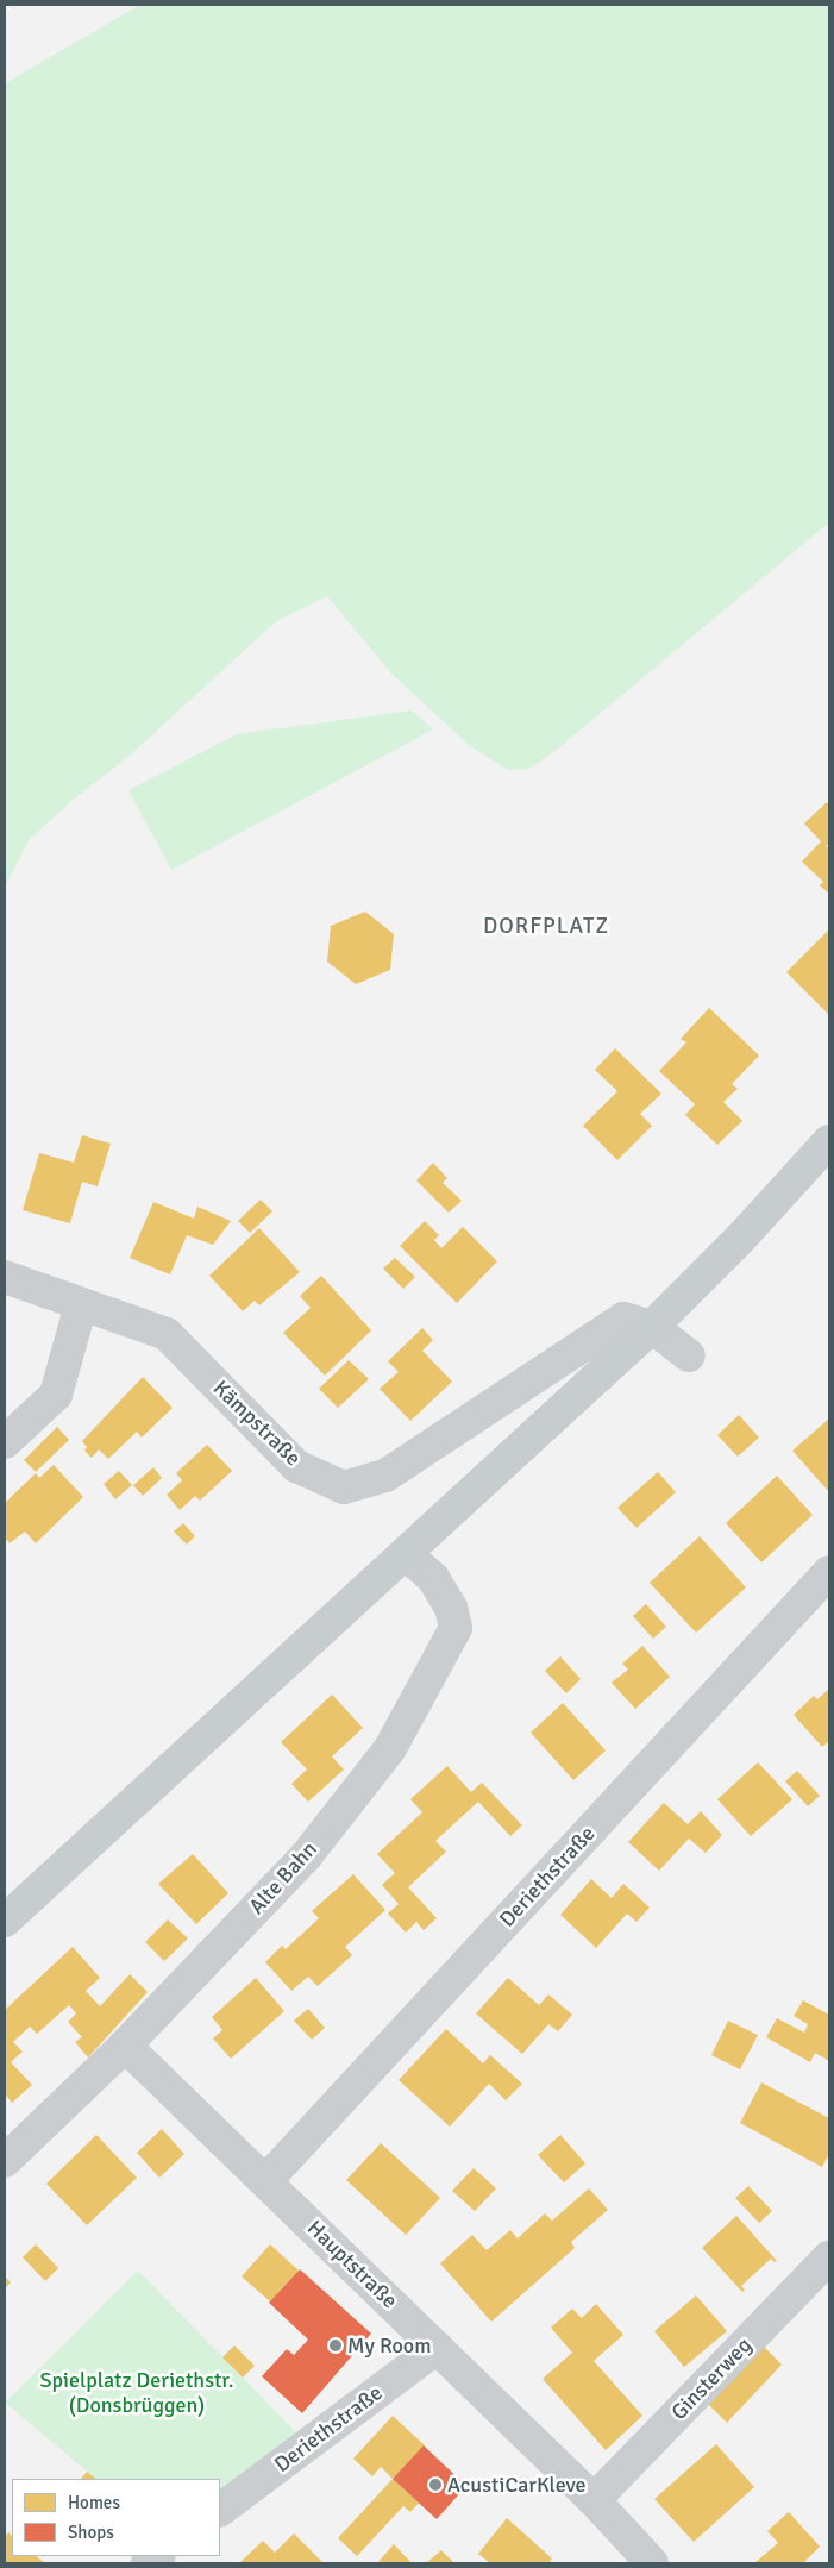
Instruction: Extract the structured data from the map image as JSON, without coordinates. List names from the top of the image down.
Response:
{
  "streets": {
    "street": [
      "Kämpstraße",
      "Deriethstraße",
      "Alte Bahn",
      "Hauptstraße",
      "Ginsterweg"
    ]
  },
  "crossings": [
    ["Deriethstraße", "Hauptstraße"],
    ["Alte Bahn", "Hauptstraße"],
    ["Hauptstraße", "Ginsterweg"]
  ],
  "districts": ["DORFPLATZ"],
  "parks": ["Spielplatz Deriethstr. (Donsbrüggen)"],
  "places": ["My Room", "AcustiCarKleve"],
  "legend": ["Homes", "Shops"]
}
